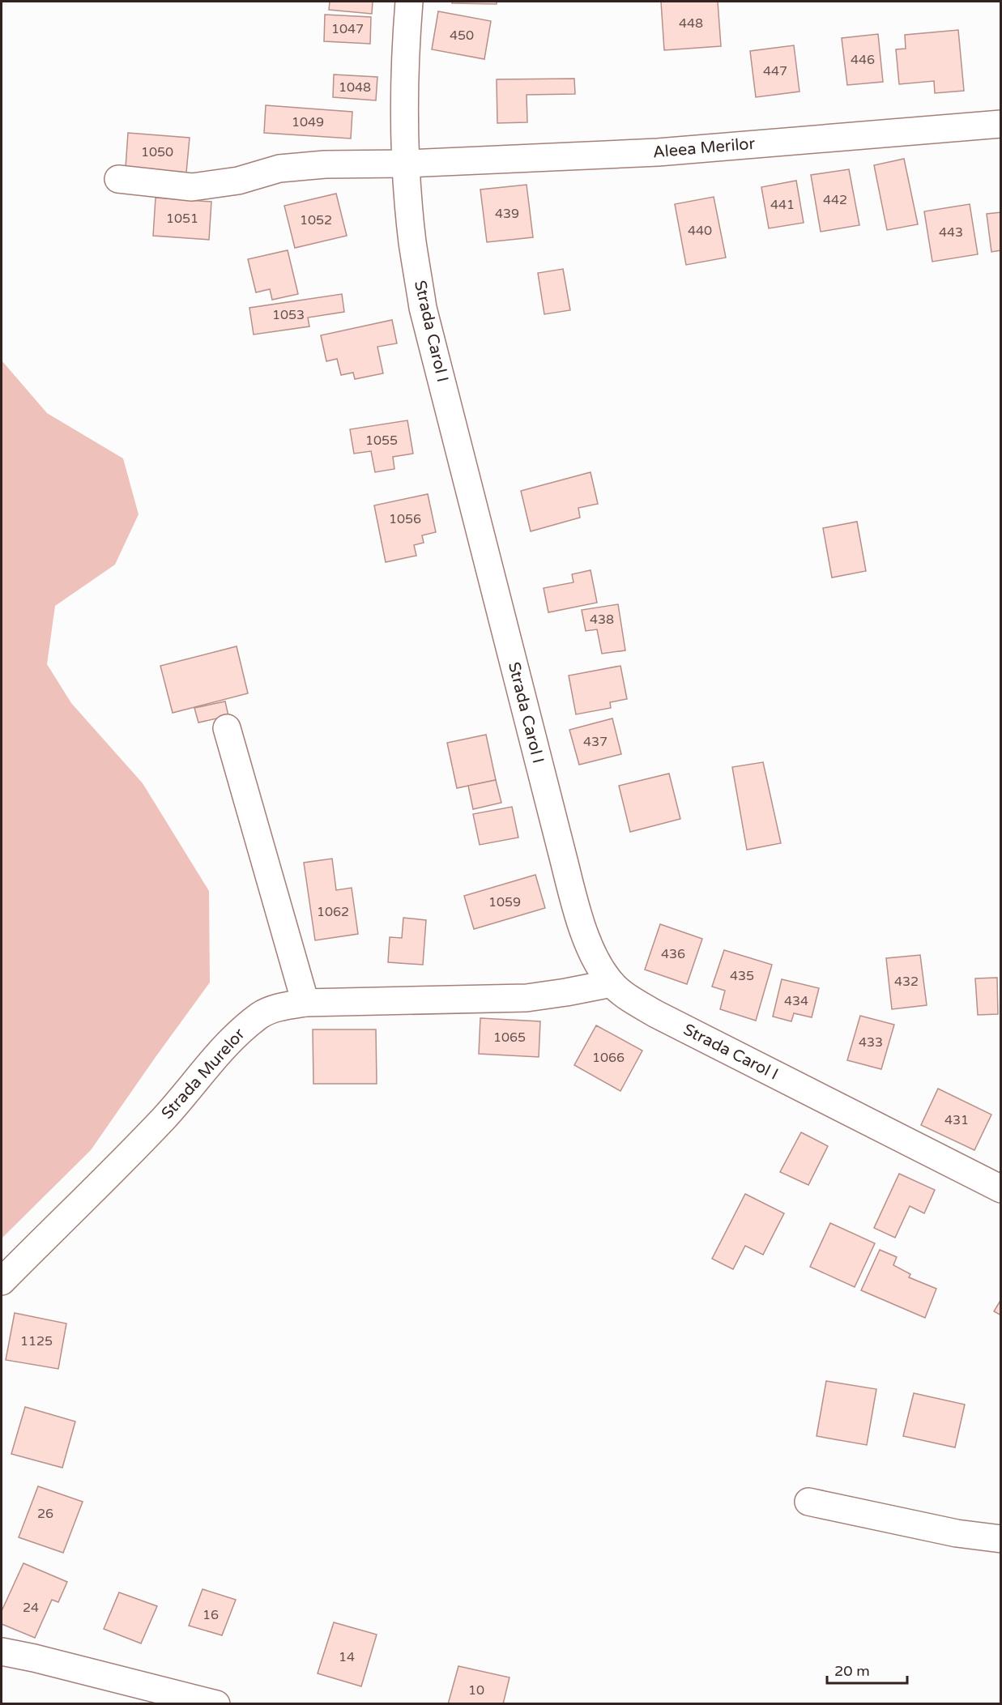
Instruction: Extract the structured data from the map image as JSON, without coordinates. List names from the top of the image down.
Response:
{
  "streets": {
    "street": ["Aleea Merilor", "Strada Carol I", "Strada Murelor"]
  },
  "crossings": [
    ["Aleea Merilor", "Strada Carol I"],
    ["Strada Carol I", "Strada Murelor"]
  ],
  "house_numbers": [
    "448",
    "1047",
    "450",
    "446",
    "447",
    "1048",
    "1049",
    "1050",
    "442",
    "441",
    "439",
    "1051",
    "1052",
    "440",
    "443",
    "1053",
    "1055",
    "1056",
    "438",
    "437",
    "1059",
    "1062",
    "436",
    "435",
    "432",
    "434",
    "1065",
    "433",
    "1066",
    "431",
    "1125",
    "26",
    "24",
    "16",
    "14",
    "10"
  ],
  "scale_bar": "20 m"
}
